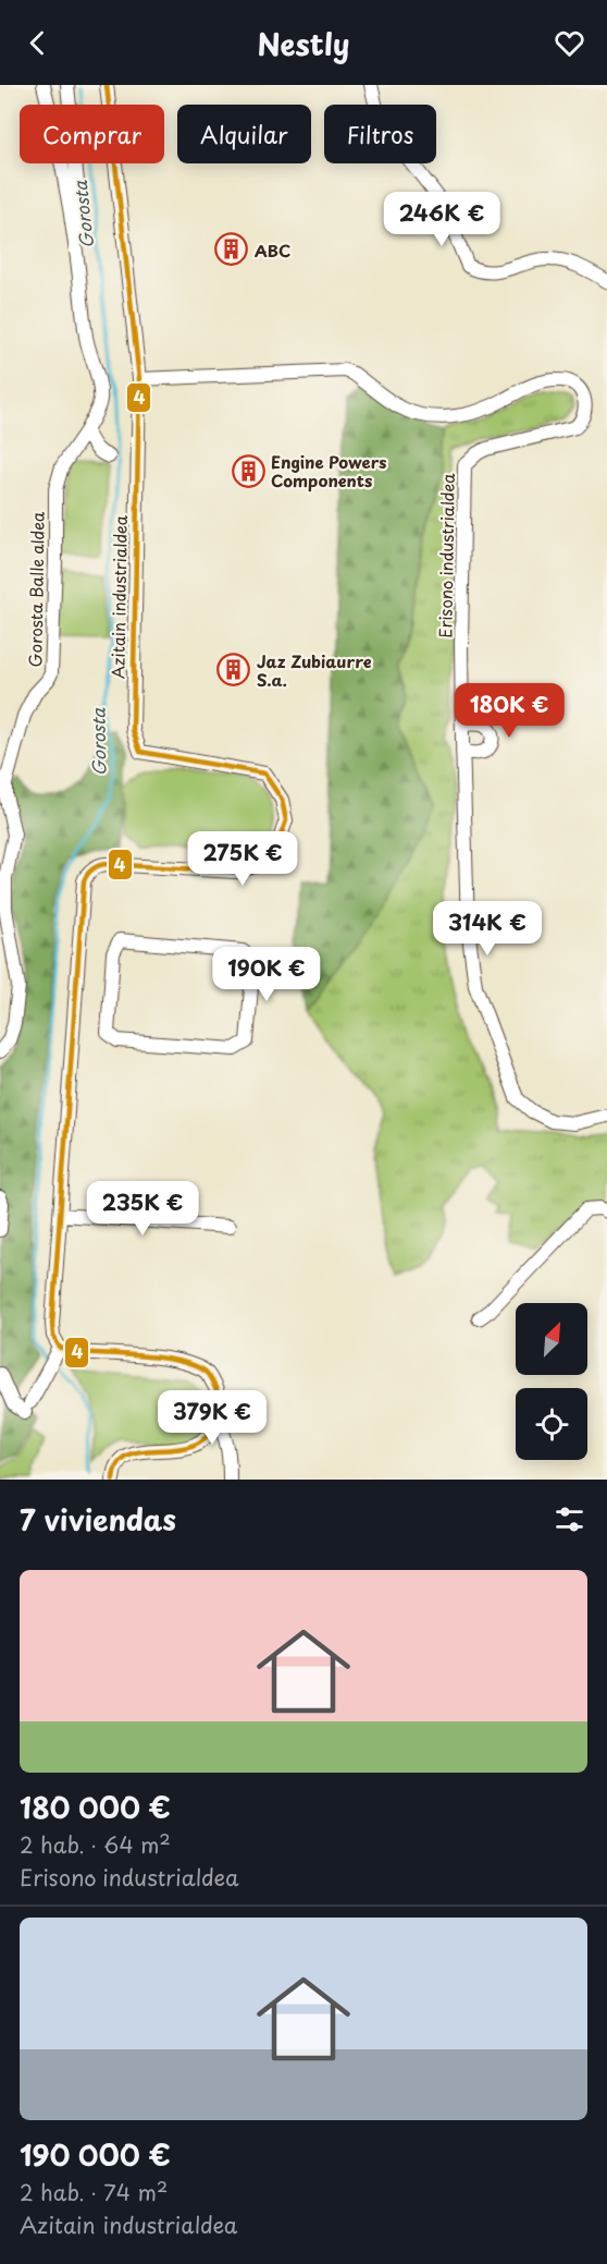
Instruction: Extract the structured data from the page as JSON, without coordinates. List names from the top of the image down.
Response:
{
  "streets": {
    "street": ["Erisono industrialdea", "Gorosta Balle aldea", "Azitain industrialdea"]
  },
  "crossings": [
    ["Erisono industrialdea", "Azitain industrialdea"]
  ],
  "water": ["Gorosta"],
  "places": {
    "building": ["ABC", "Engine Powers Components", "Jaz Zubiaurre S.a."]
  },
  "lines": ["transit line 4"],
  "north": "top right",
  "page": {
    "header": "Nestly",
    "chip": ["Comprar", "Alquilar", "Filtros"],
    "price": [
      "246K €",
      "180K €",
      "275K €",
      "314K €",
      "190K €",
      "235K €",
      "379K €"
    ],
    "heading": "7 viviendas",
    "list": [
      {
        "name": "180 000 €",
        "note": "2 hab. · 64 m² · Erisono industrialdea"
      },
      {
        "name": "190 000 €",
        "note": "2 hab. · 74 m² · Azitain industrialdea"
      }
    ]
  }
}
